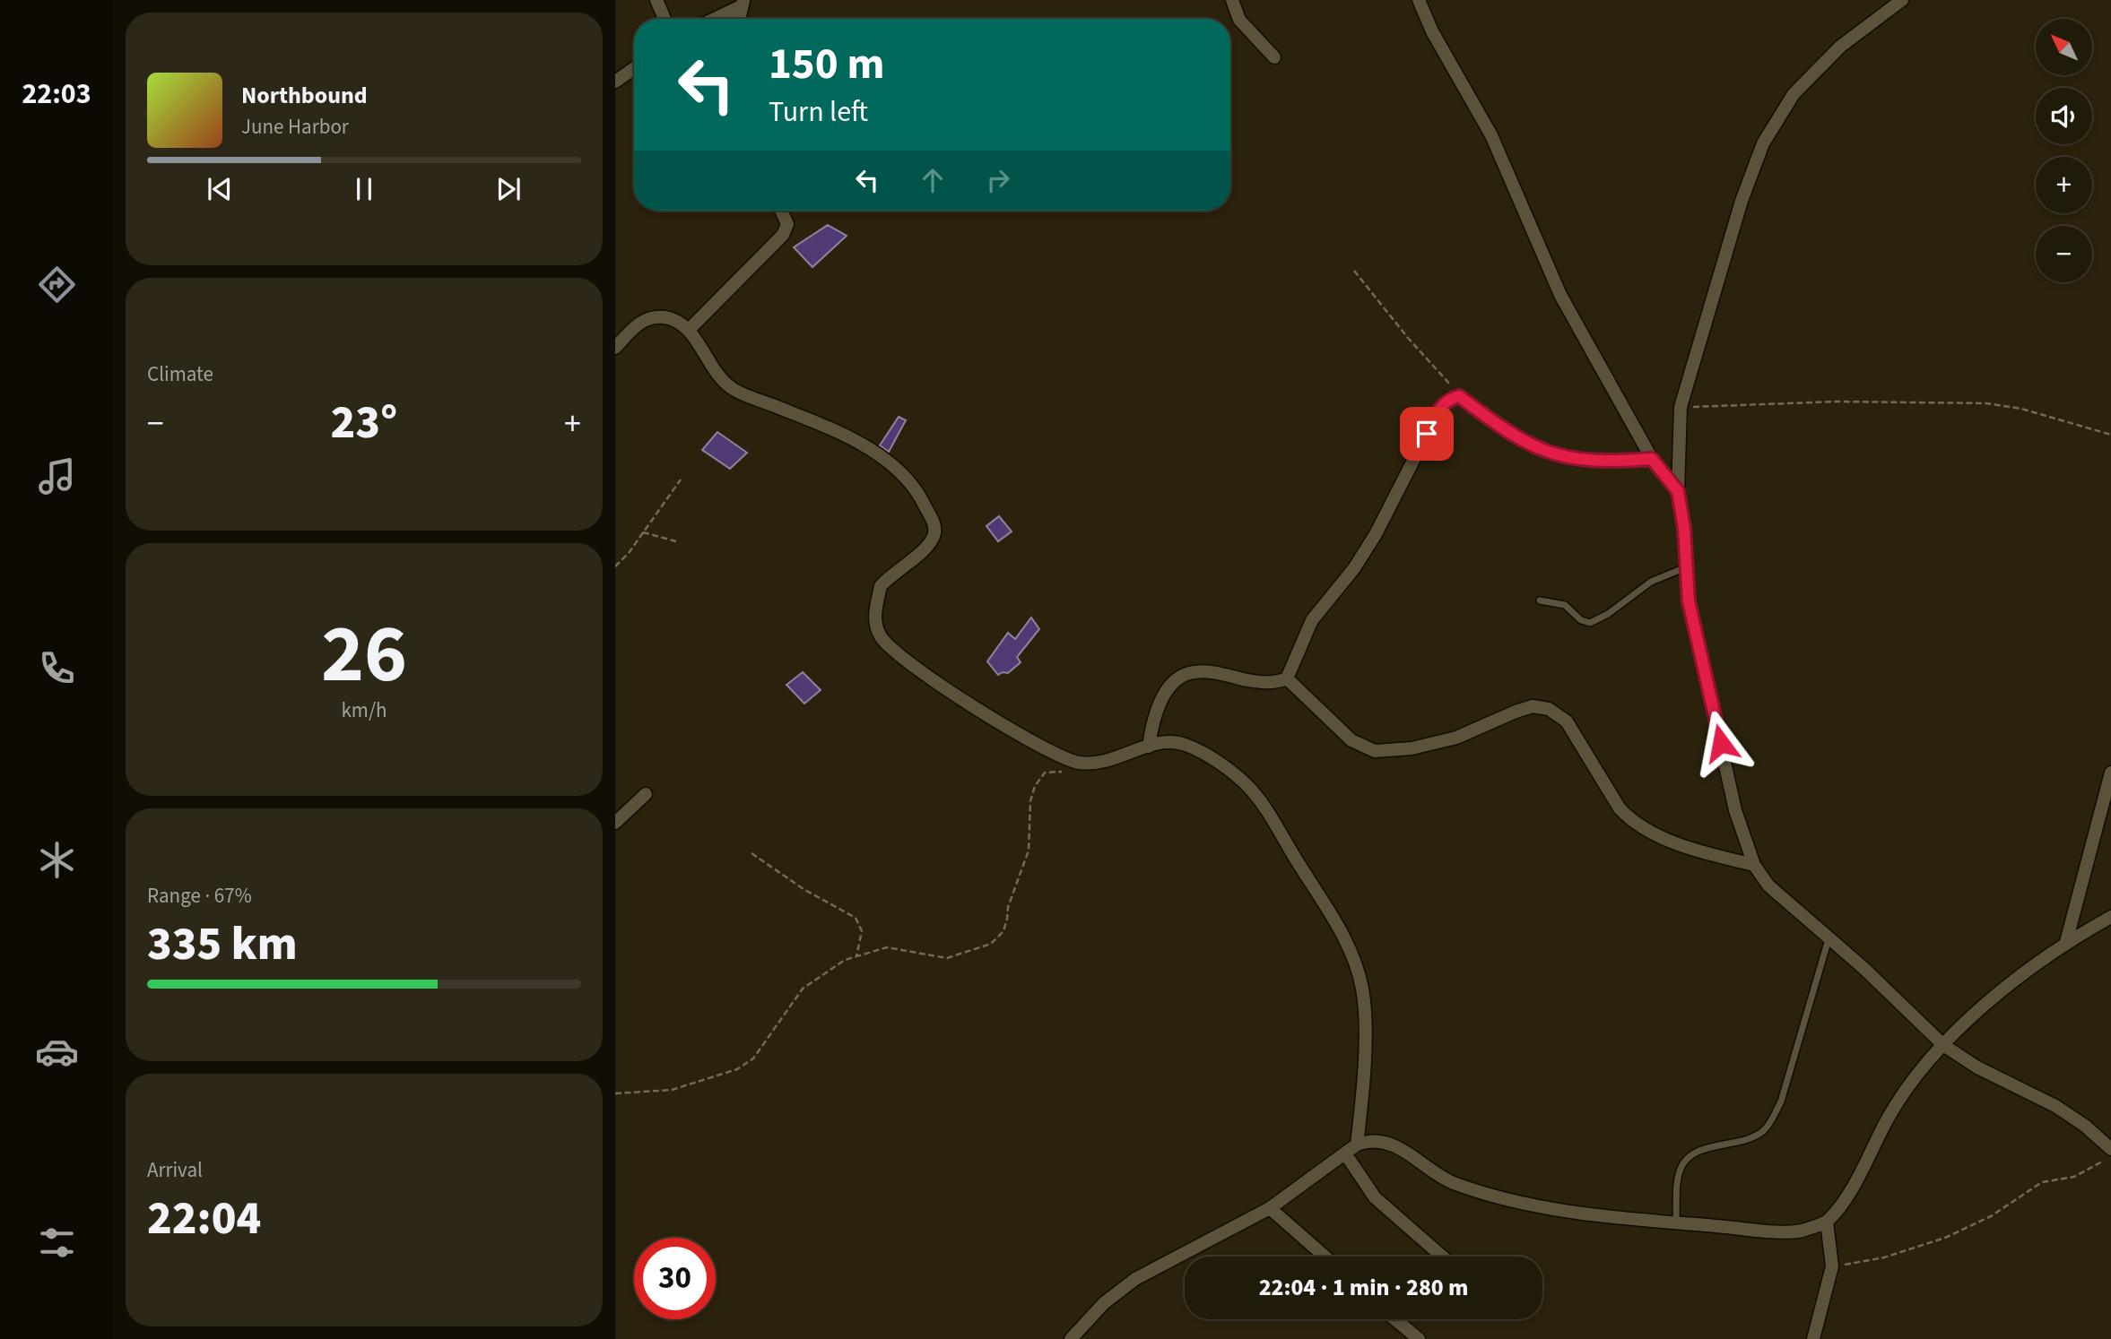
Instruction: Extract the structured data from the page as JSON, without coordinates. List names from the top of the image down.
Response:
{
  "north": "top left",
  "page": {
    "tabs": "22:03",
    "map_buttons": ["+", "−"],
    "turn": ["150 m", "Turn left"],
    "song": ["Northbound", "June Harbor"],
    "tile": [
      "Climate",
      ["26", "km/h"],
      ["Range · 67%", "335 km"],
      ["Arrival", "22:04"]
    ],
    "heat": ["−", "23°", "+"],
    "limit": "30",
    "trip": "22:04 · 1 min · 280 m"
  }
}
